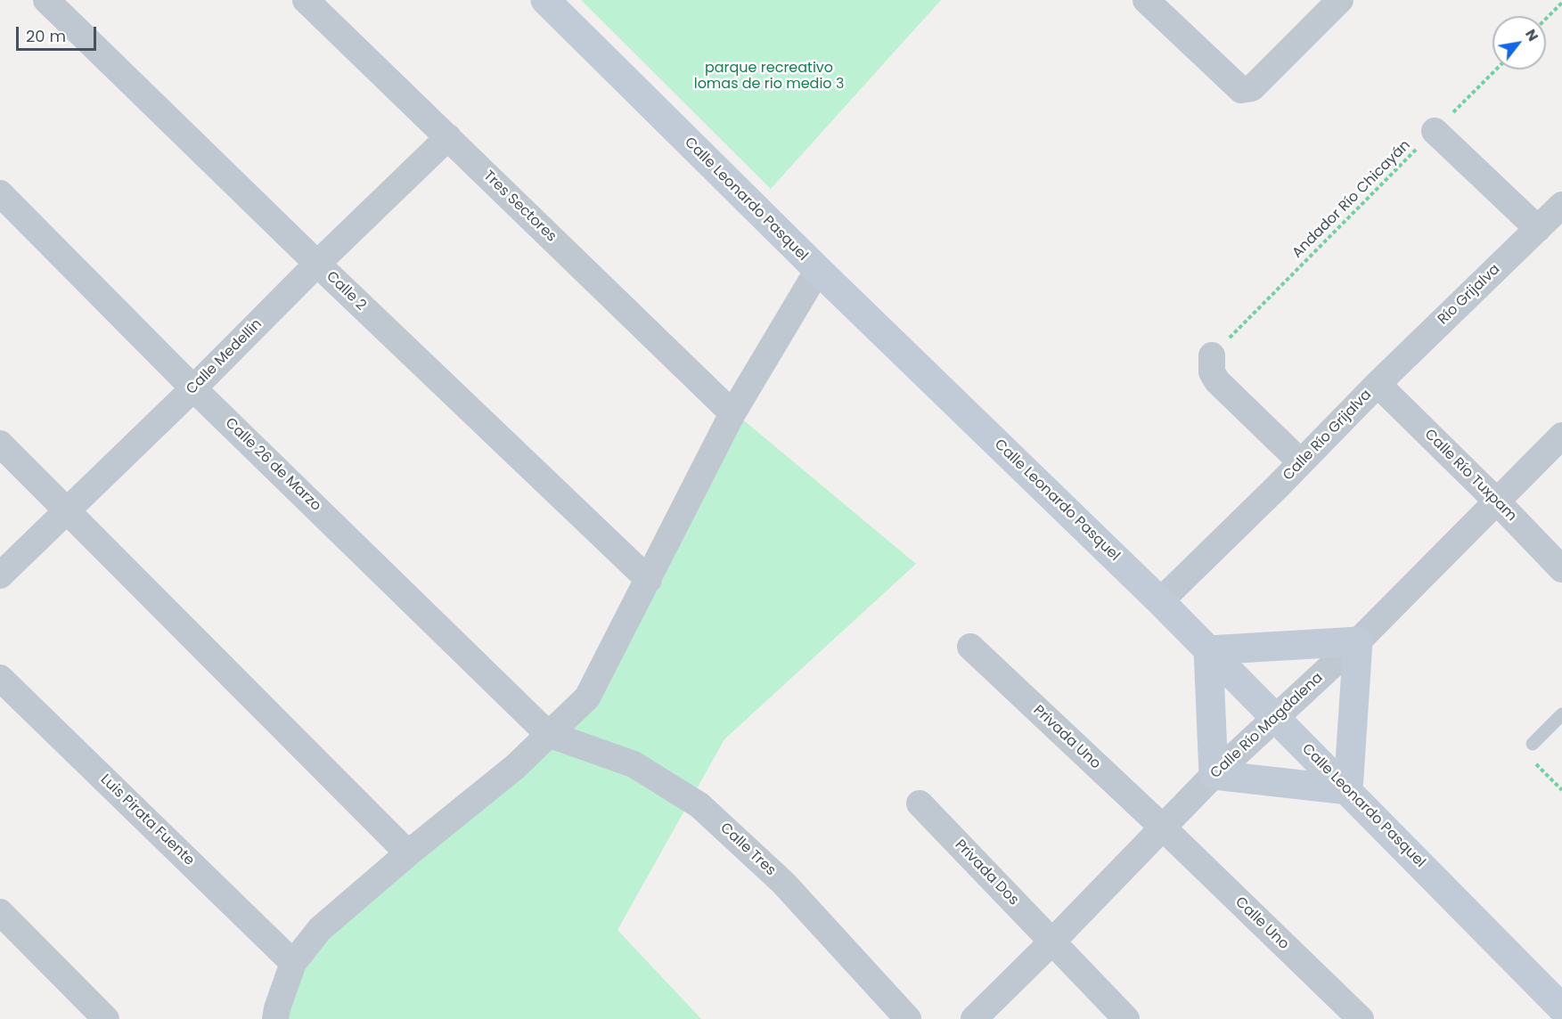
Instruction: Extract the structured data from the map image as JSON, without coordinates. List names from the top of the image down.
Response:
{
  "streets": {
    "street": [
      "Calle Leonardo Pasquel",
      "Tres Sectores",
      "Calle 2",
      "Río Grijalva",
      "Calle Medellín",
      "Calle Río Grijalva",
      "Calle 26 de Marzo",
      "Calle Río Tuxpam",
      "Calle Río Magdalena",
      "Privada Uno",
      "Luis Pirata Fuente",
      "Calle Tres",
      "Privada Dos",
      "Calle Uno"
    ],
    "path": ["Andador Río Chicayán"]
  },
  "crossings": [
    ["Calle Leonardo Pasquel", "Calle Río Grijalva"],
    ["Calle Leonardo Pasquel", "Calle Río Magdalena"],
    ["Tres Sectores", "Calle Medellín"],
    ["Calle 2", "Calle Medellín"],
    ["Río Grijalva", "Calle Río Grijalva"],
    ["Río Grijalva", "Calle Río Tuxpam"],
    ["Calle Medellín", "Calle 26 de Marzo"],
    ["Calle Río Grijalva", "Calle Río Tuxpam"],
    ["Calle 26 de Marzo", "Calle Tres"],
    ["Calle Río Tuxpam", "Calle Río Magdalena"],
    ["Calle Río Magdalena", "Privada Uno"],
    ["Calle Río Magdalena", "Privada Dos"],
    ["Calle Río Magdalena", "Calle Uno"],
    ["Privada Uno", "Calle Uno"]
  ],
  "parks": ["parque recreativo lomas de rio medio 3"],
  "scale_bar": "20 m",
  "north": "top right"
}
